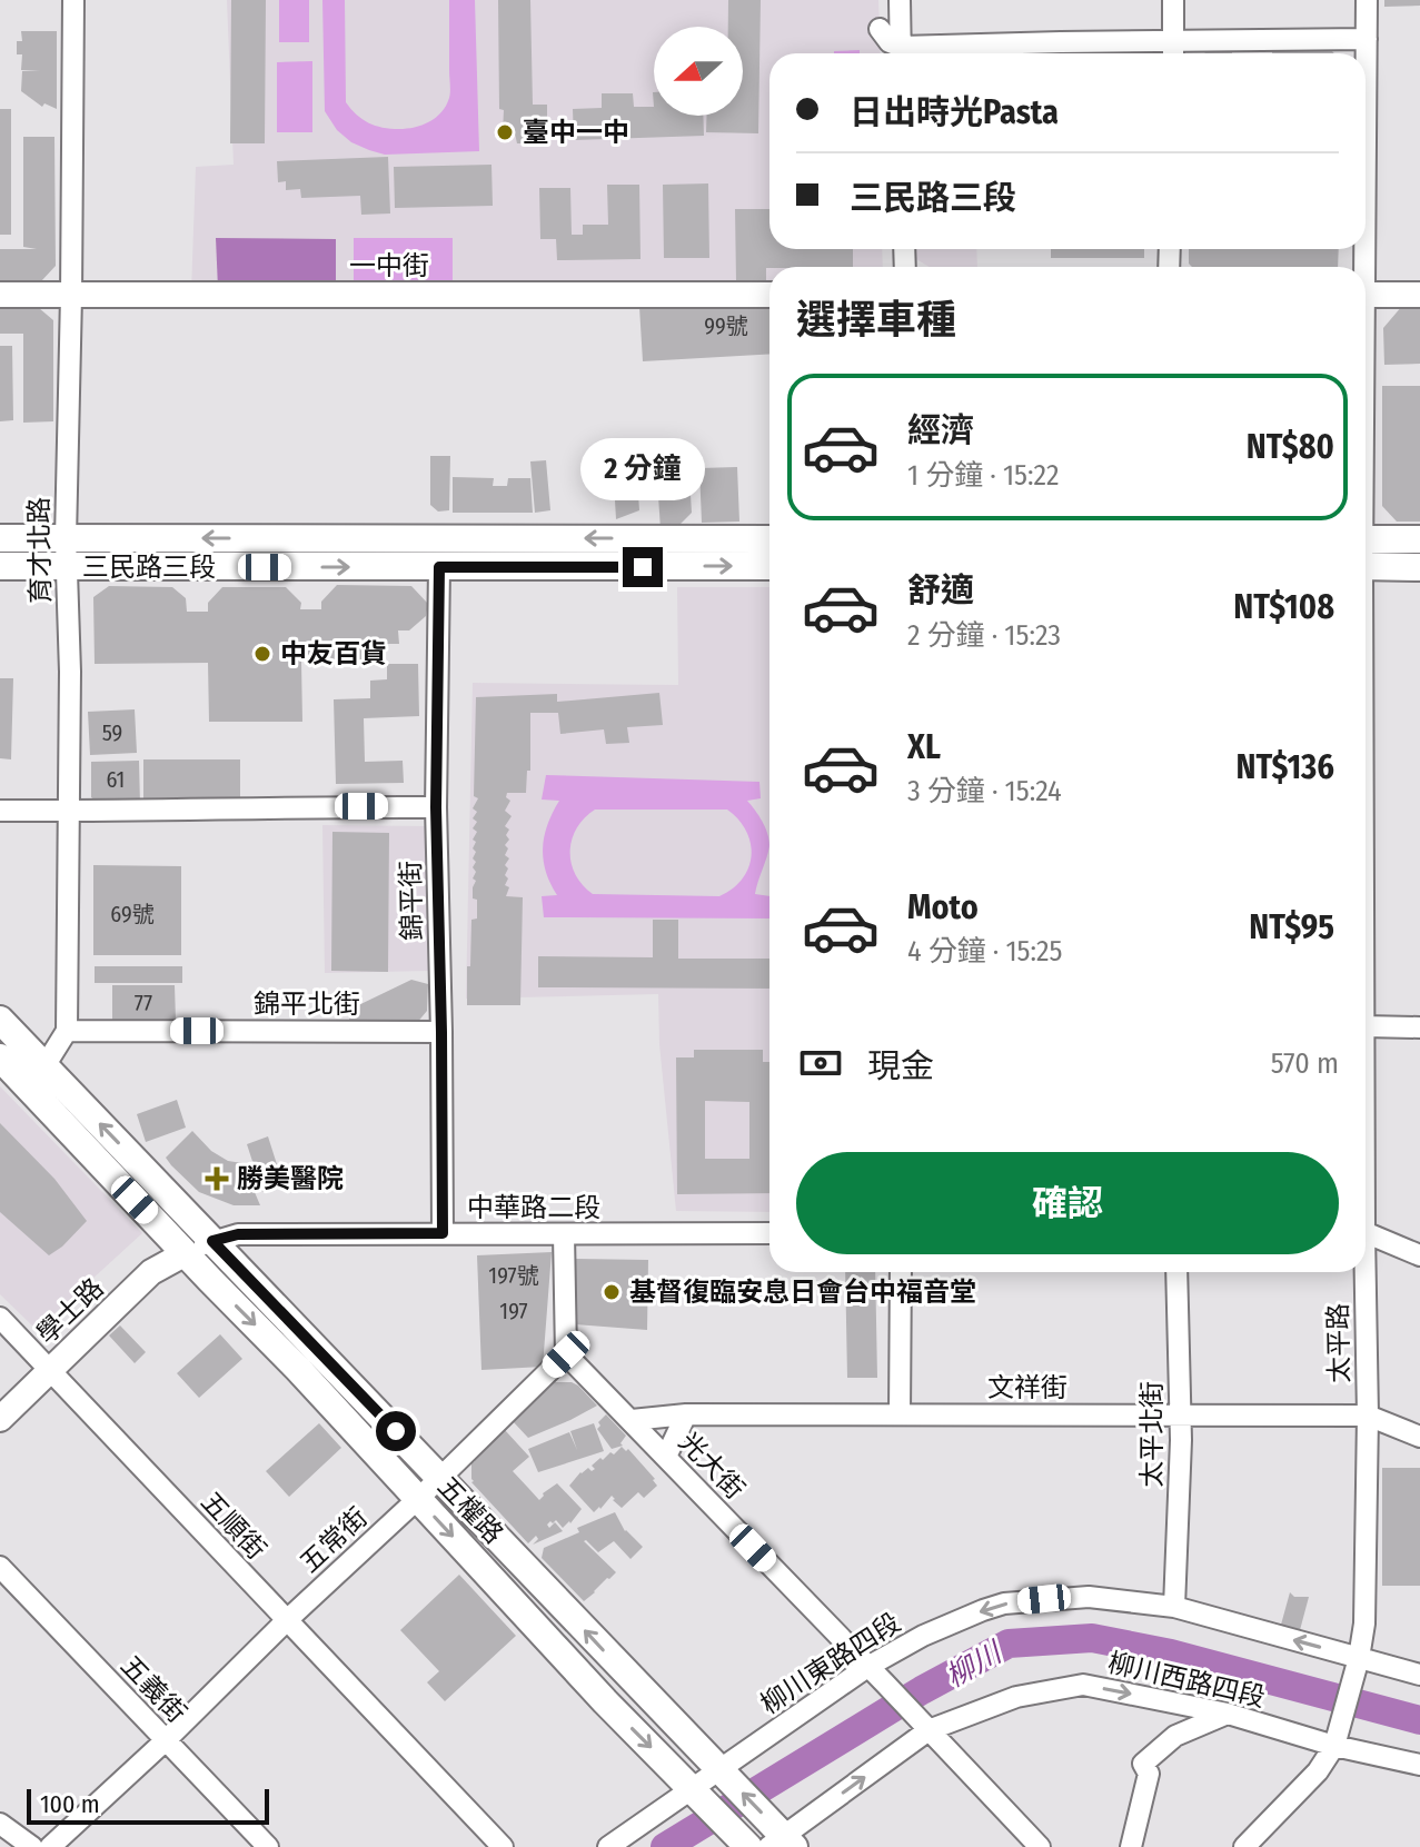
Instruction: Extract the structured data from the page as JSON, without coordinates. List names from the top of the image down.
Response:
{
  "streets": {
    "main road": ["三民路三段", "五權路"],
    "street": [
      "一中街",
      "育才北路",
      "錦平街",
      "錦平北街",
      "中華路二段",
      "學士路",
      "太平路",
      "文祥街",
      "太平北街",
      "光大街",
      "五順街",
      "五常街",
      "柳川東路四段",
      "柳川西路四段",
      "五義街"
    ]
  },
  "crossings": [
    ["一中街", "育才北路"],
    ["育才北路", "三民路三段"],
    ["育才北路", "錦平北街"],
    ["三民路三段", "錦平街"],
    ["錦平街", "錦平北街"],
    ["錦平街", "中華路二段"],
    ["中華路二段", "學士路"],
    ["中華路二段", "五權路"],
    ["學士路", "五權路"],
    ["學士路", "五順街"],
    ["太平路", "文祥街"],
    ["太平路", "柳川東路四段"],
    ["太平路", "柳川西路四段"],
    ["文祥街", "太平北街"],
    ["文祥街", "光大街"],
    ["太平北街", "柳川東路四段"],
    ["光大街", "五常街"],
    ["光大街", "柳川東路四段"],
    ["光大街", "柳川西路四段"],
    ["五權路", "五常街"],
    ["五權路", "柳川東路四段"],
    ["五權路", "柳川西路四段"],
    ["五順街", "五常街"],
    ["五常街", "五義街"]
  ],
  "one_way": ["柳川東路四段", "柳川西路四段"],
  "water": ["柳川"],
  "places": {
    "other": ["臺中一中", "中友百貨", "基督復臨安息日會台中福音堂"],
    "health": ["勝美醫院"]
  },
  "house_numbers": [
    "99號",
    "59",
    "61",
    "69號",
    "77",
    "197號",
    "197"
  ],
  "scale_bar": "100 m",
  "north": "left",
  "page": {
    "banner": ["日出時光Pasta", "三民路三段"],
    "heading": "選擇車種",
    "list": [
      {
        "name": "經濟",
        "note": "1 分鐘 · 15:22",
        "value": "NT$80"
      },
      {
        "name": "舒適",
        "note": "2 分鐘 · 15:23",
        "value": "NT$108"
      },
      {
        "name": "XL",
        "note": "3 分鐘 · 15:24",
        "value": "NT$136"
      },
      {
        "name": "Moto",
        "note": "4 分鐘 · 15:25",
        "value": "NT$95"
      }
    ],
    "bubble": "2 分鐘",
    "pay": ["現金", "570 m"],
    "buttons": "確認",
    "scale": "100 m"
  }
}
